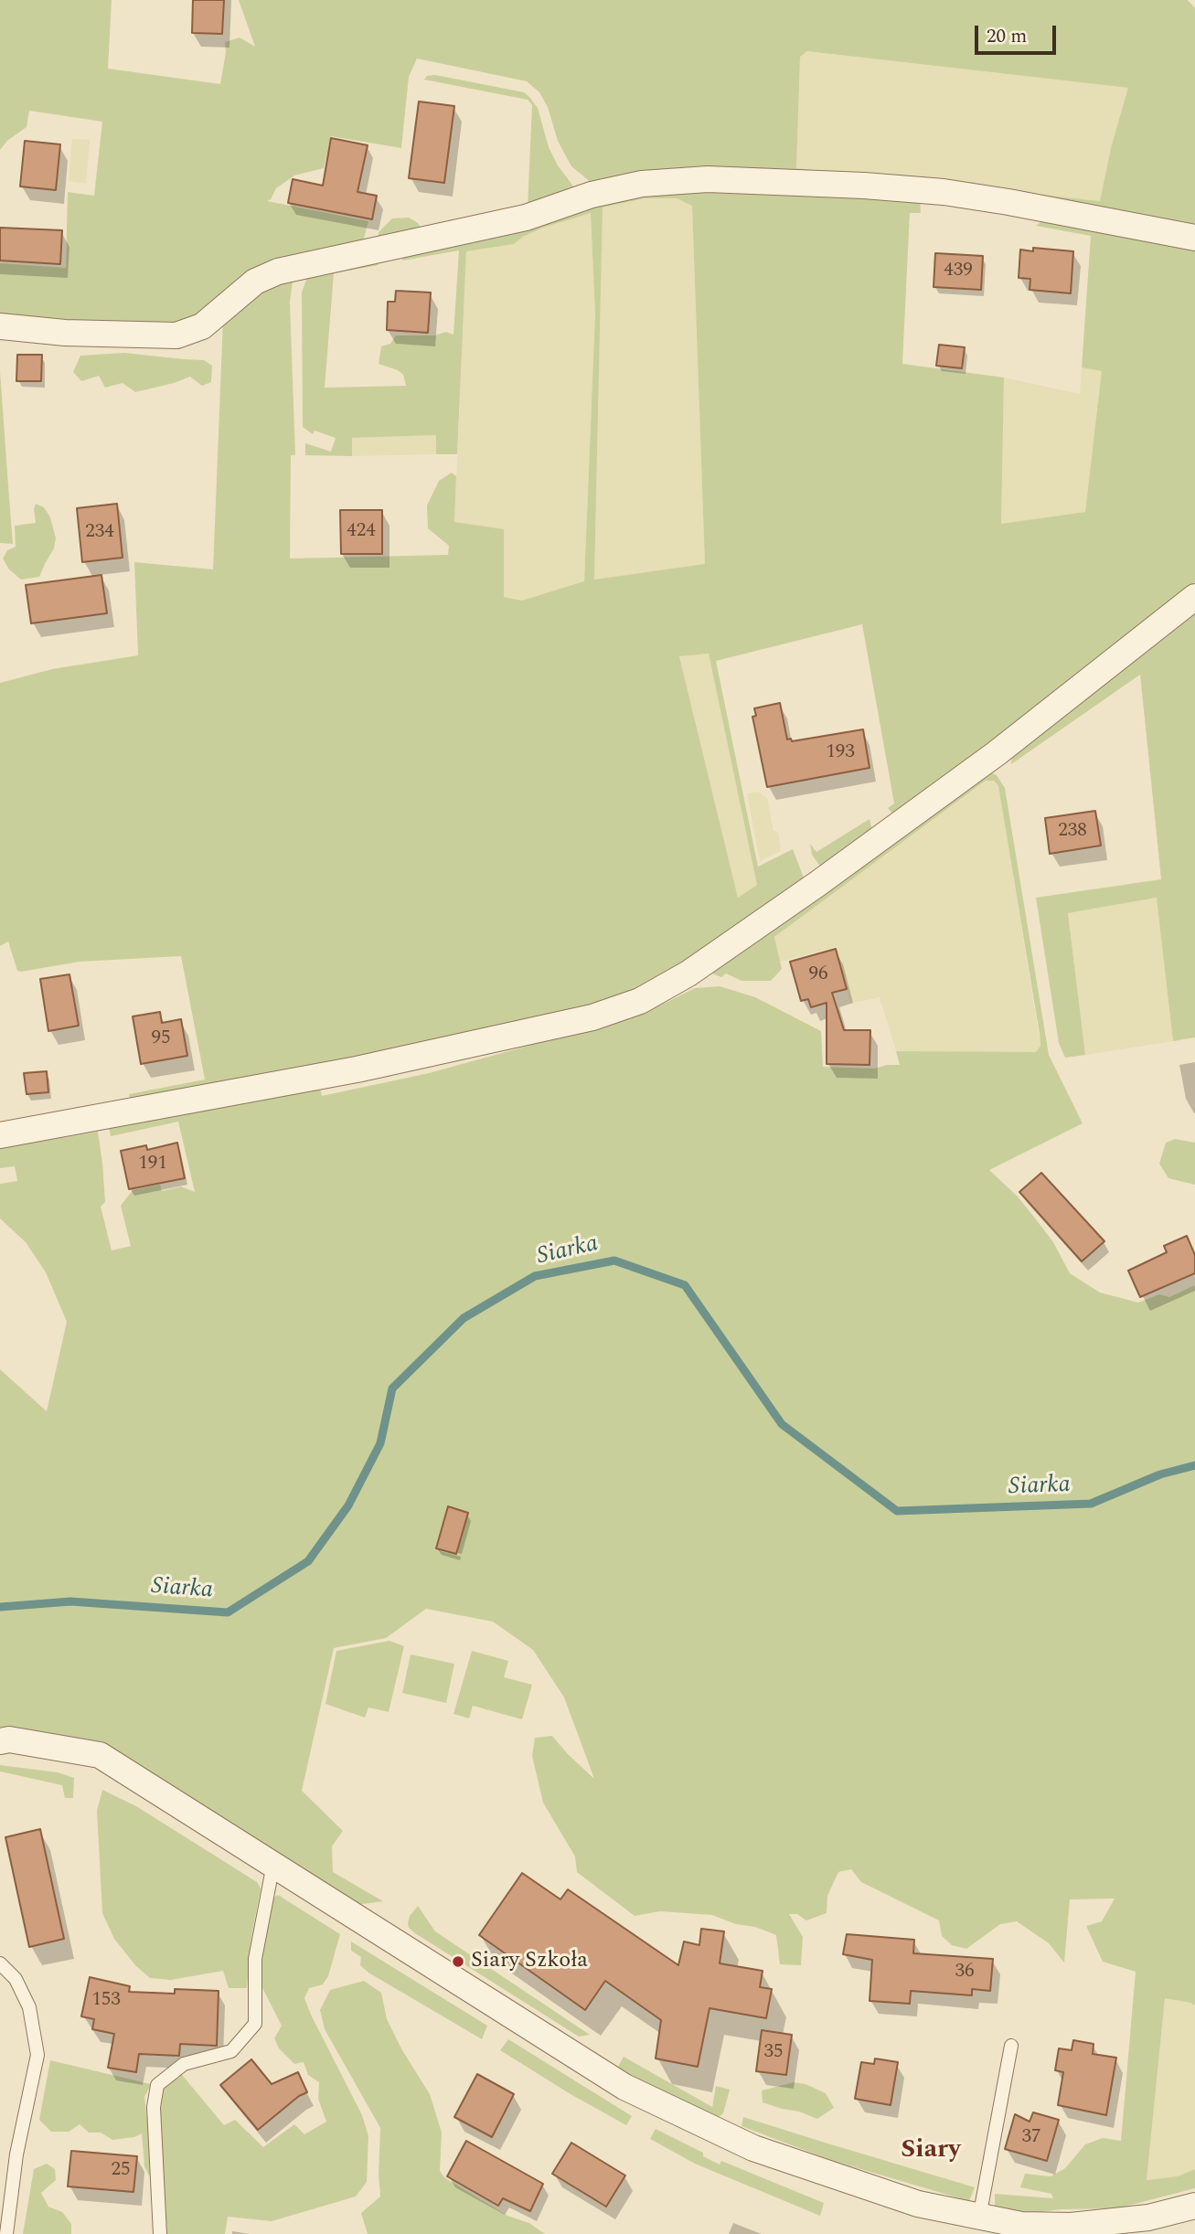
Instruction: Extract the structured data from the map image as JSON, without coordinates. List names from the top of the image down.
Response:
{
  "districts": ["Siary"],
  "water": ["Siarka"],
  "places": ["Siary Szkoła"],
  "house_numbers": [
    "439",
    "424",
    "234",
    "193",
    "238",
    "96",
    "95",
    "191",
    "36",
    "153",
    "35",
    "37",
    "25"
  ],
  "scale_bar": "20 m"
}
